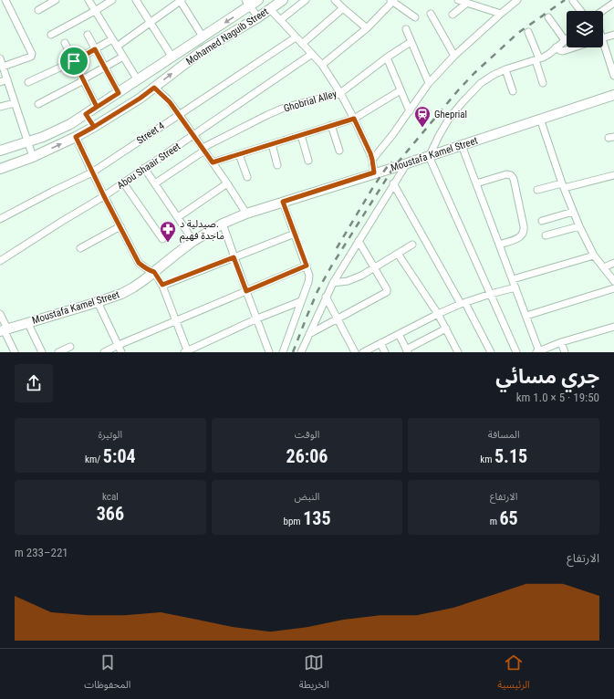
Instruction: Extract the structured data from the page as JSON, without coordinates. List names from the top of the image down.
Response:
{
  "streets": {
    "main road": ["Mohamed Naguib Street", "Moustafa Kamel Street"],
    "street": ["Ghobrial Alley", "Street 4", "Abou Shaair Street"]
  },
  "places": {
    "station": ["Gheprial"],
    "pharmacy": ["صيدلية د. ماجدة فهيم"]
  },
  "page": {
    "heading": ["جري مسائي", "19:50 · 5 × 1.0 km"],
    "stats": [
      ["المسافة", "5.15 km"],
      ["الوقت", "26:06"],
      ["الوتيرة", "5:04 /km"],
      ["الارتفاع", "65 m"],
      ["النبض", "135 bpm"],
      ["kcal", "366"]
    ],
    "chart": ["الارتفاع", "221–233 m"],
    "tabs": ["الرئيسية", "الخريطة", "المحفوظات"]
  }
}
